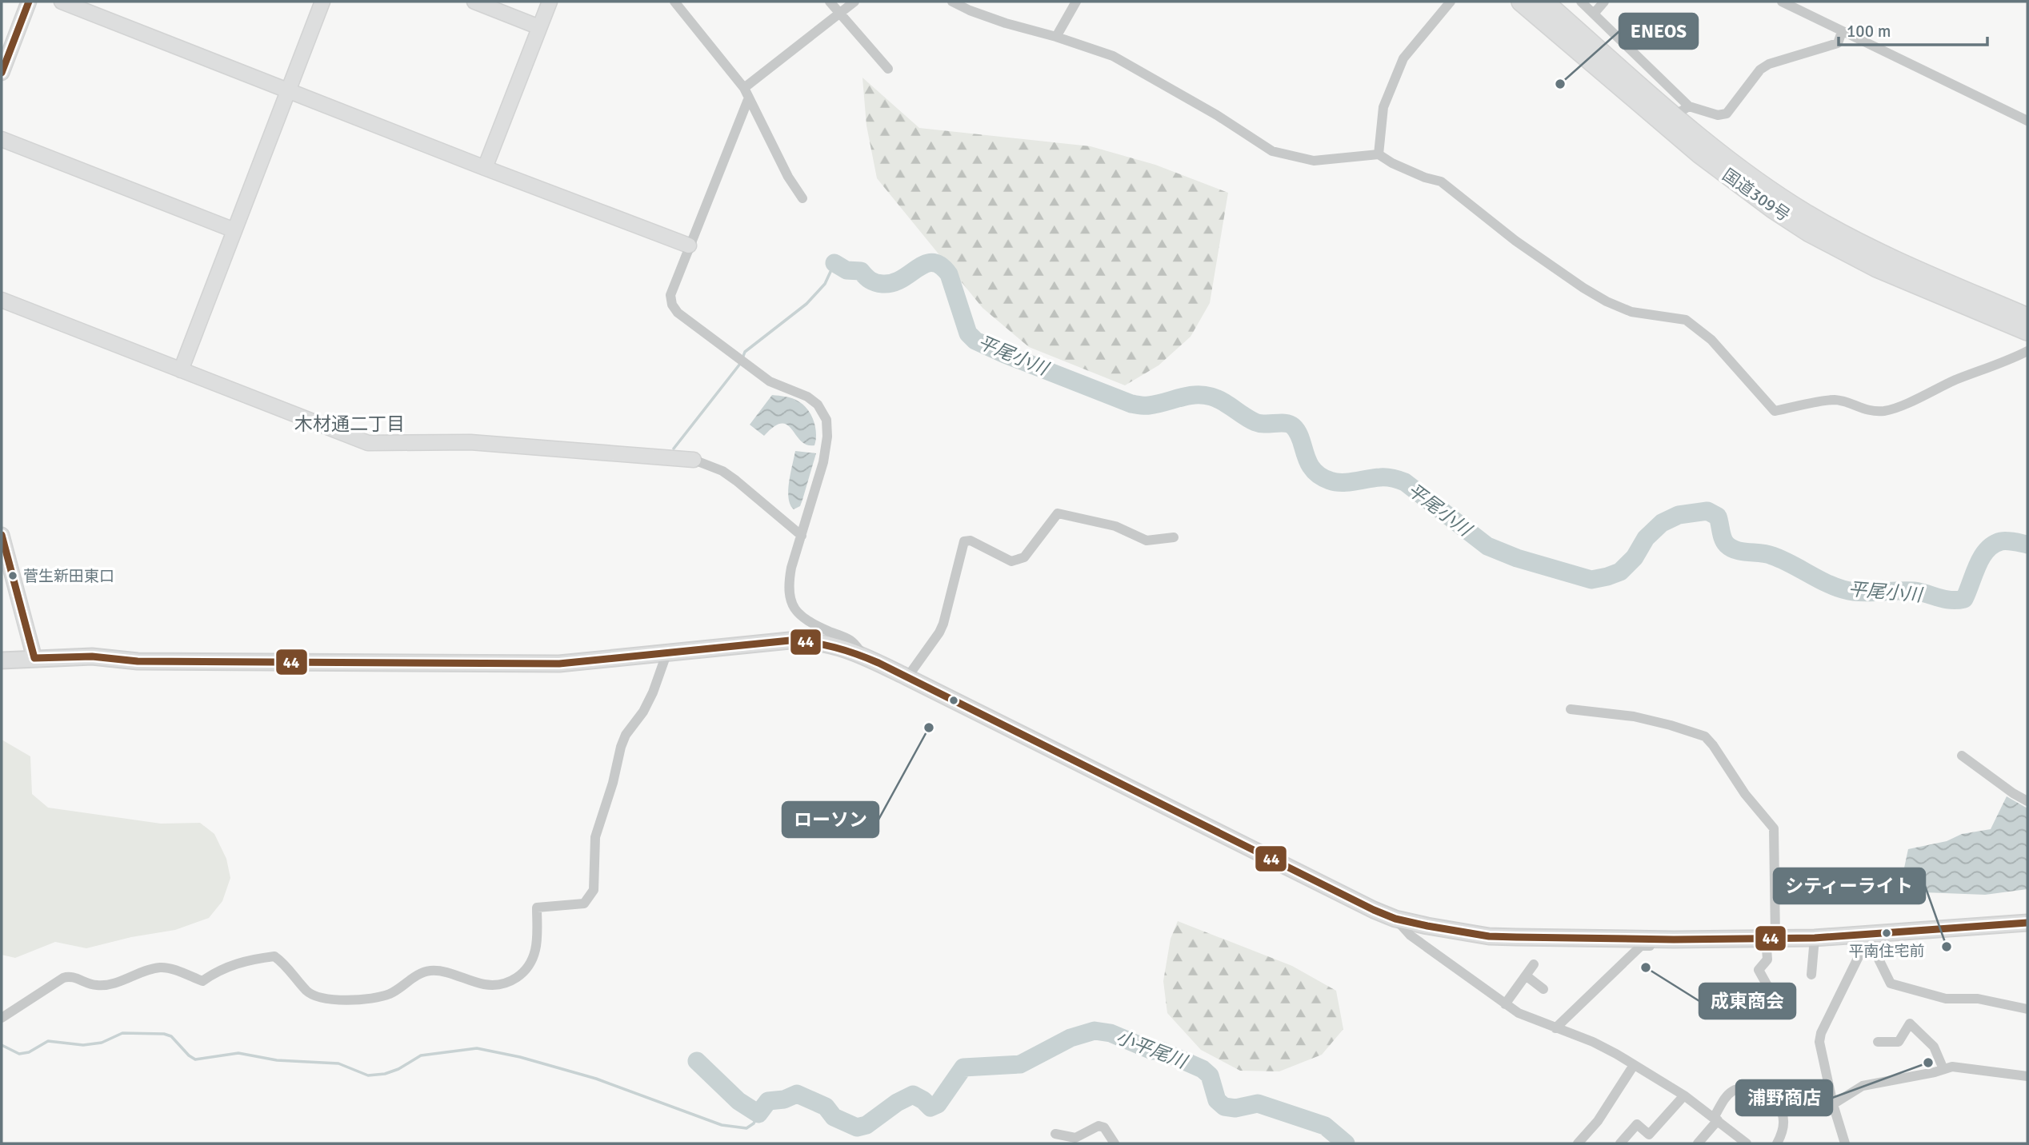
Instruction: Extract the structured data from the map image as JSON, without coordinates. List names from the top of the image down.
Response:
{
  "streets": {
    "highway": ["国道309号"]
  },
  "districts": ["木材通二丁目"],
  "water": ["平尾小川", "小平尾川"],
  "places": [
    "ENEOS",
    "菅生新田東口",
    "ローソン",
    "平南住宅前",
    "シティーライト",
    "成東商会",
    "浦野商店"
  ],
  "lines": ["transit line 44"],
  "scale_bar": "100 m"
}
